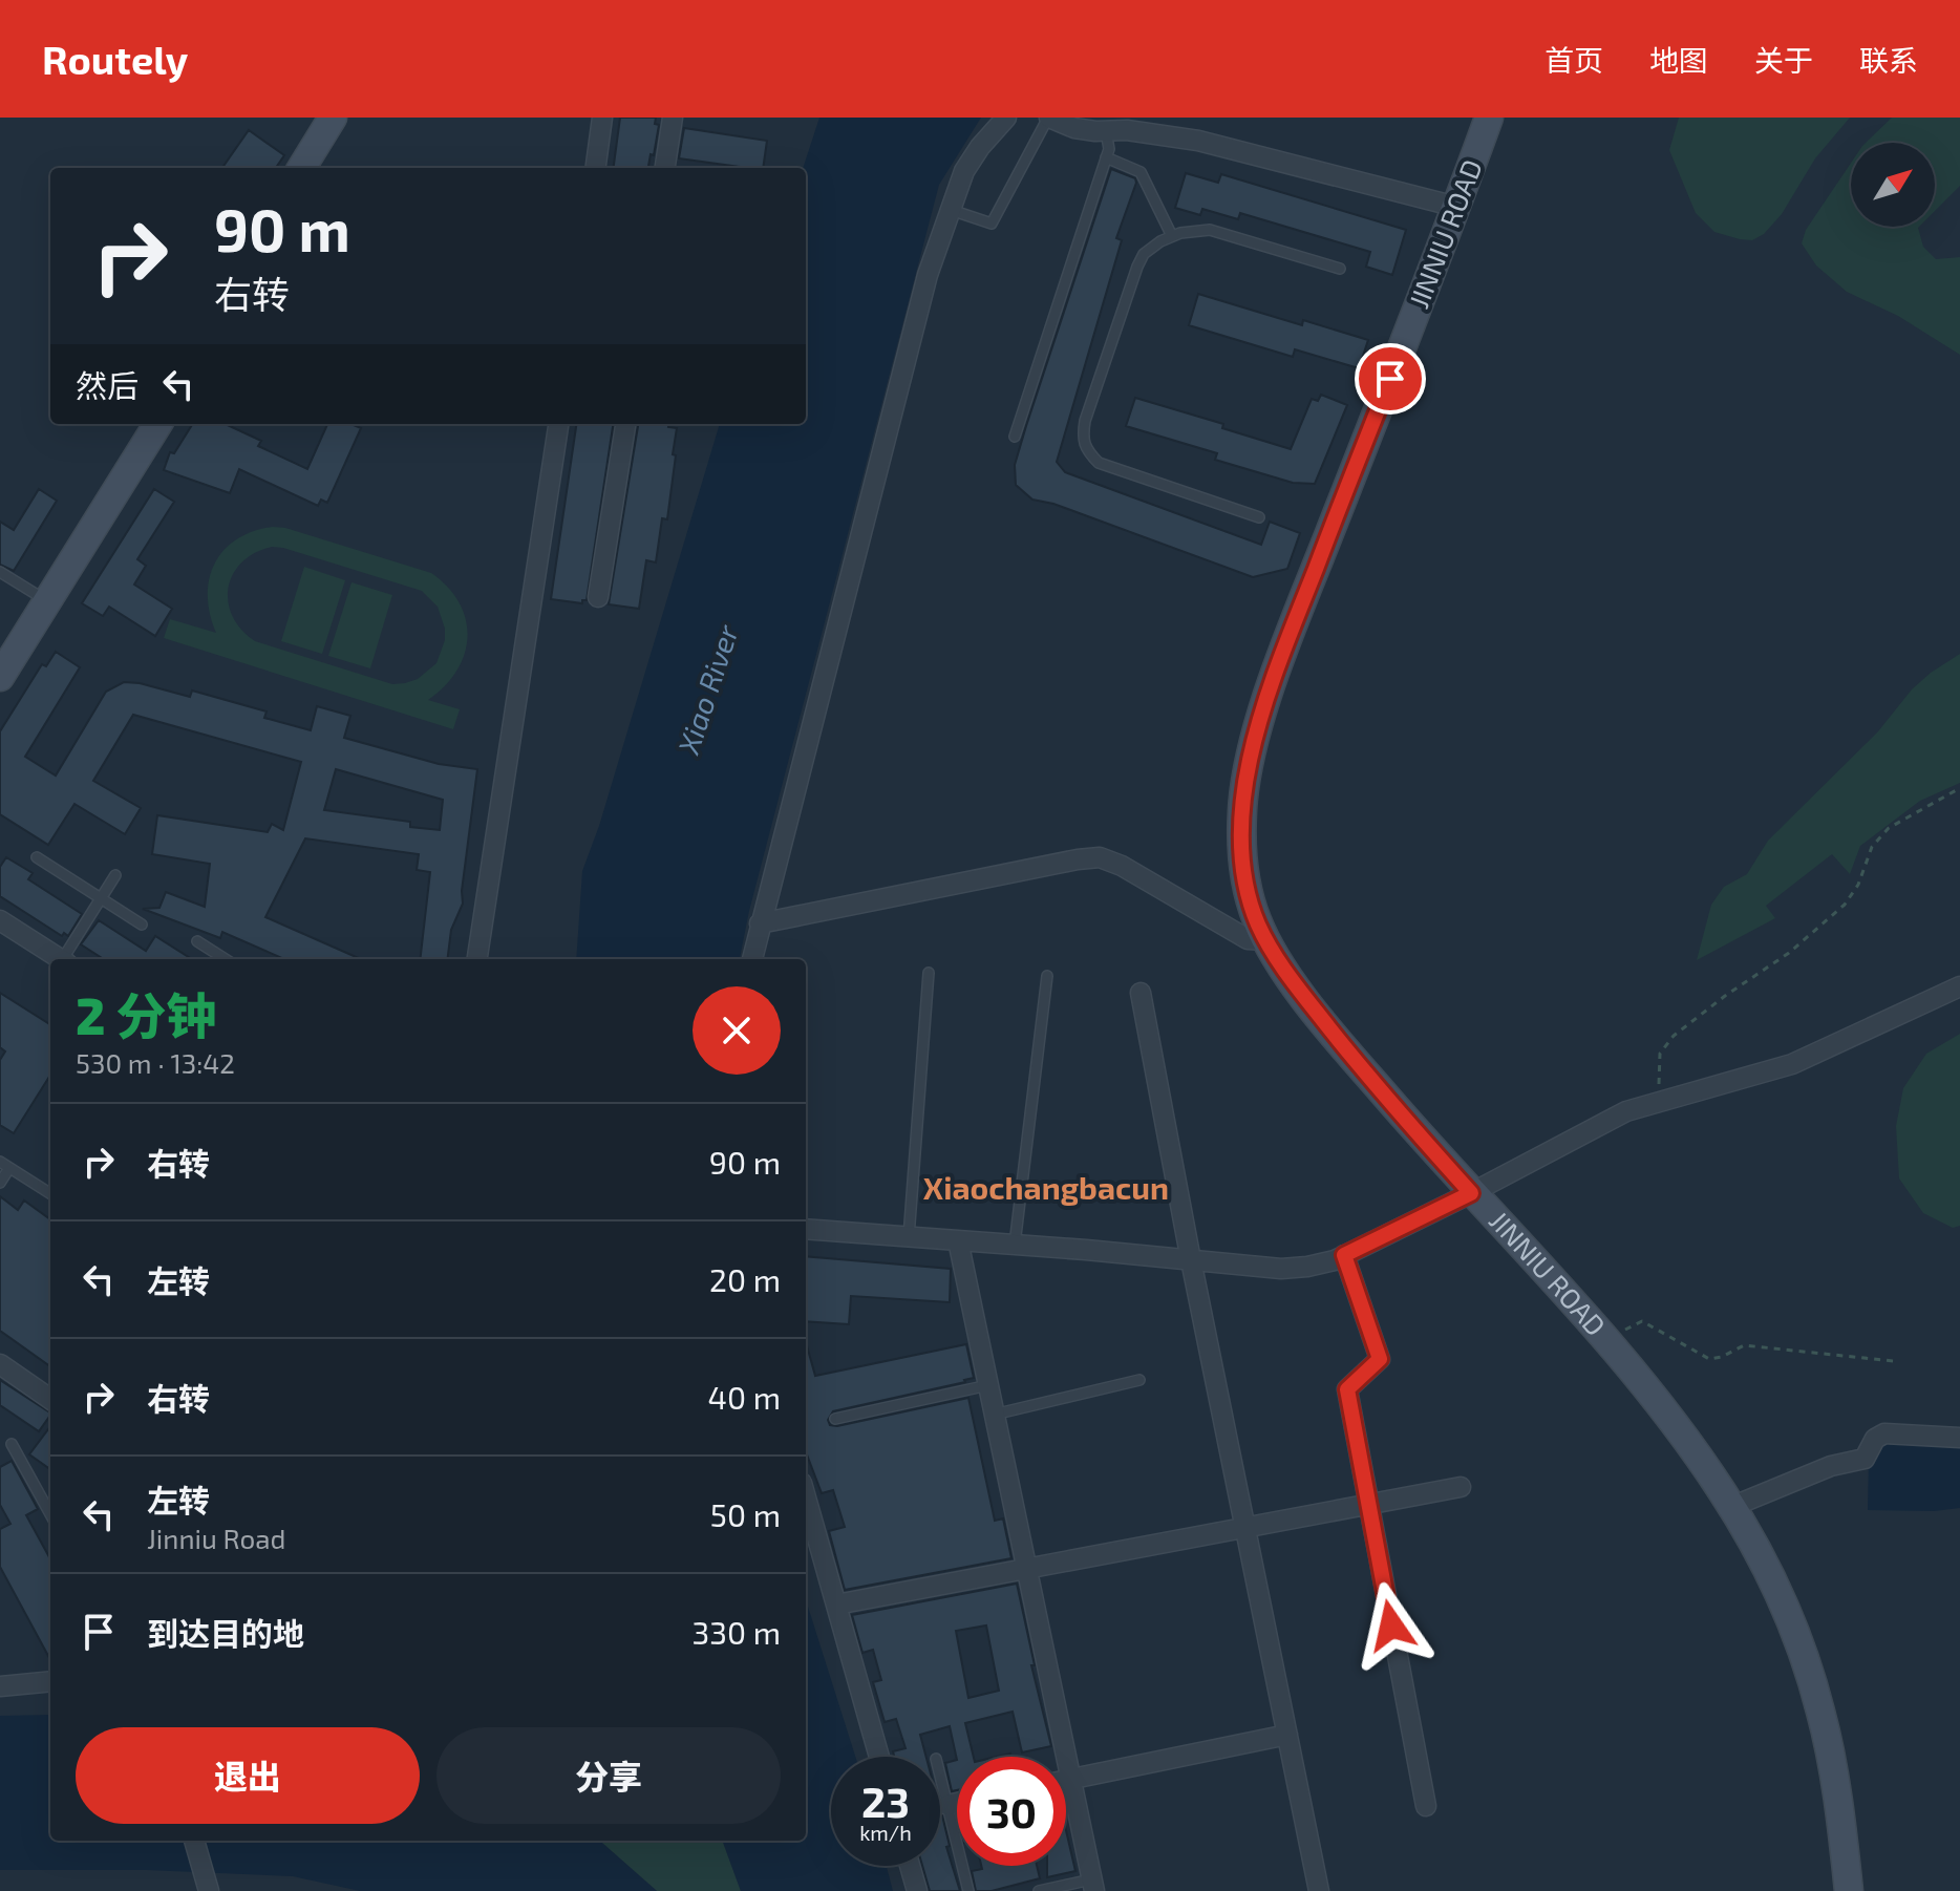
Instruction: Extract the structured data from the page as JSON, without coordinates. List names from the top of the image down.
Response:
{
  "streets": {
    "main road": ["JINNIU ROAD"]
  },
  "districts": ["Xiaochangbacun"],
  "water": ["Xiao River"],
  "north": "top right",
  "page": {
    "header": "Routely",
    "nav": [
      "首页",
      "地图",
      "关于",
      "联系"
    ],
    "turn": ["90 m", "右转"],
    "then": "然后",
    "heading": ["2 分钟", "530 m · 13:42"],
    "list": [
      {
        "name": "右转",
        "value": "90 m"
      },
      {
        "name": "左转",
        "value": "20 m"
      },
      {
        "name": "右转",
        "value": "40 m"
      },
      {
        "name": "左转",
        "note": "Jinniu Road",
        "value": "50 m"
      },
      {
        "name": "到达目的地",
        "value": "330 m"
      }
    ],
    "buttons": ["退出", "分享"],
    "speed": "23 km/h",
    "limit": "30"
  }
}
